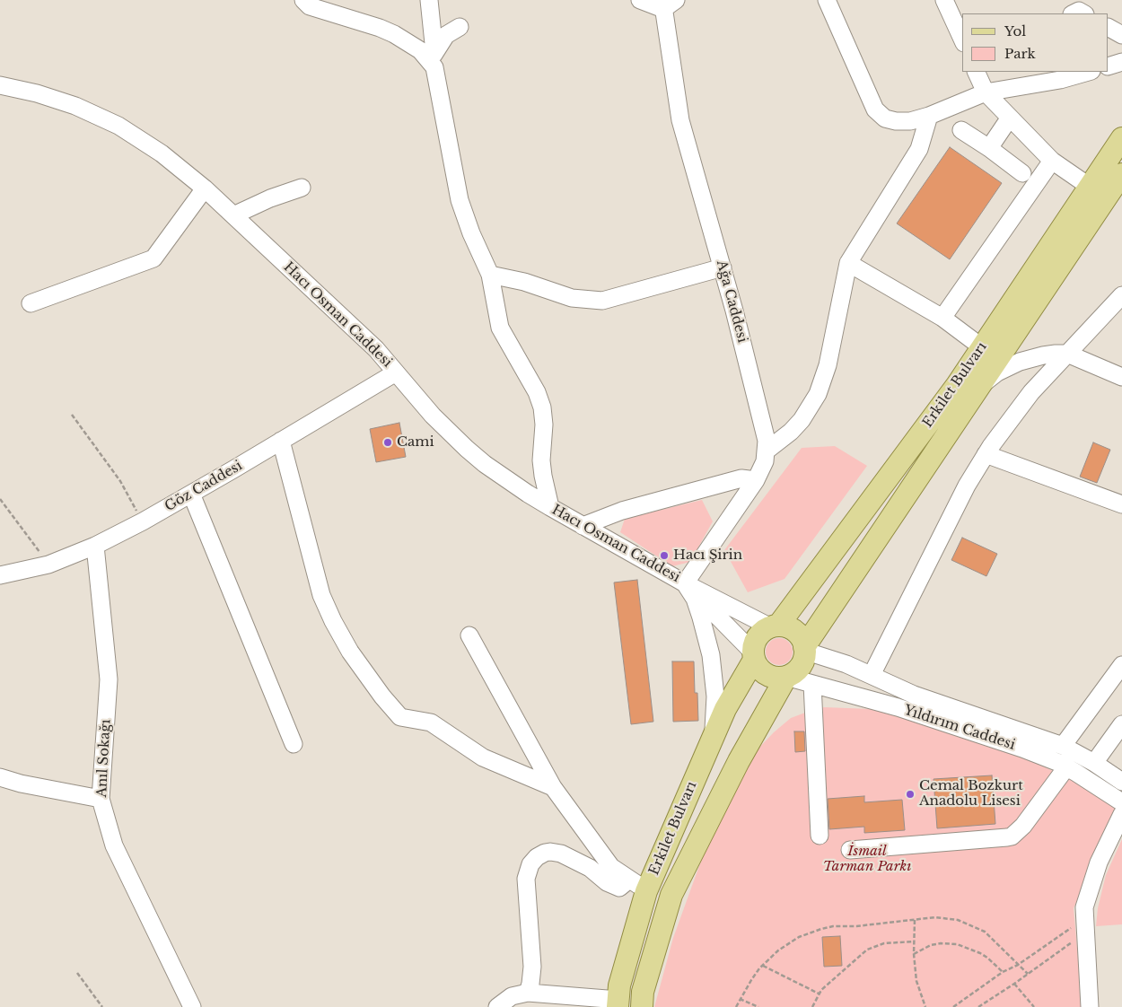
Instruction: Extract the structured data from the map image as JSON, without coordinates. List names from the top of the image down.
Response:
{
  "streets": {
    "main road": ["Erkilet Bulvarı"],
    "street": [
      "Ağa Caddesi",
      "Hacı Osman Caddesi",
      "Göz Caddesi",
      "Yıldırım Caddesi",
      "Anıl Sokağı"
    ]
  },
  "crossings": [
    ["Ağa Caddesi", "Hacı Osman Caddesi"],
    ["Hacı Osman Caddesi", "Göz Caddesi"],
    ["Erkilet Bulvarı", "Yıldırım Caddesi"],
    ["Göz Caddesi", "Anıl Sokağı"]
  ],
  "parks": ["İsmail Tarman Parkı"],
  "places": ["Cami", "Hacı Şirin", "Cemal Bozkurt Anadolu Lisesi"],
  "legend": ["Yol", "Park"]
}
